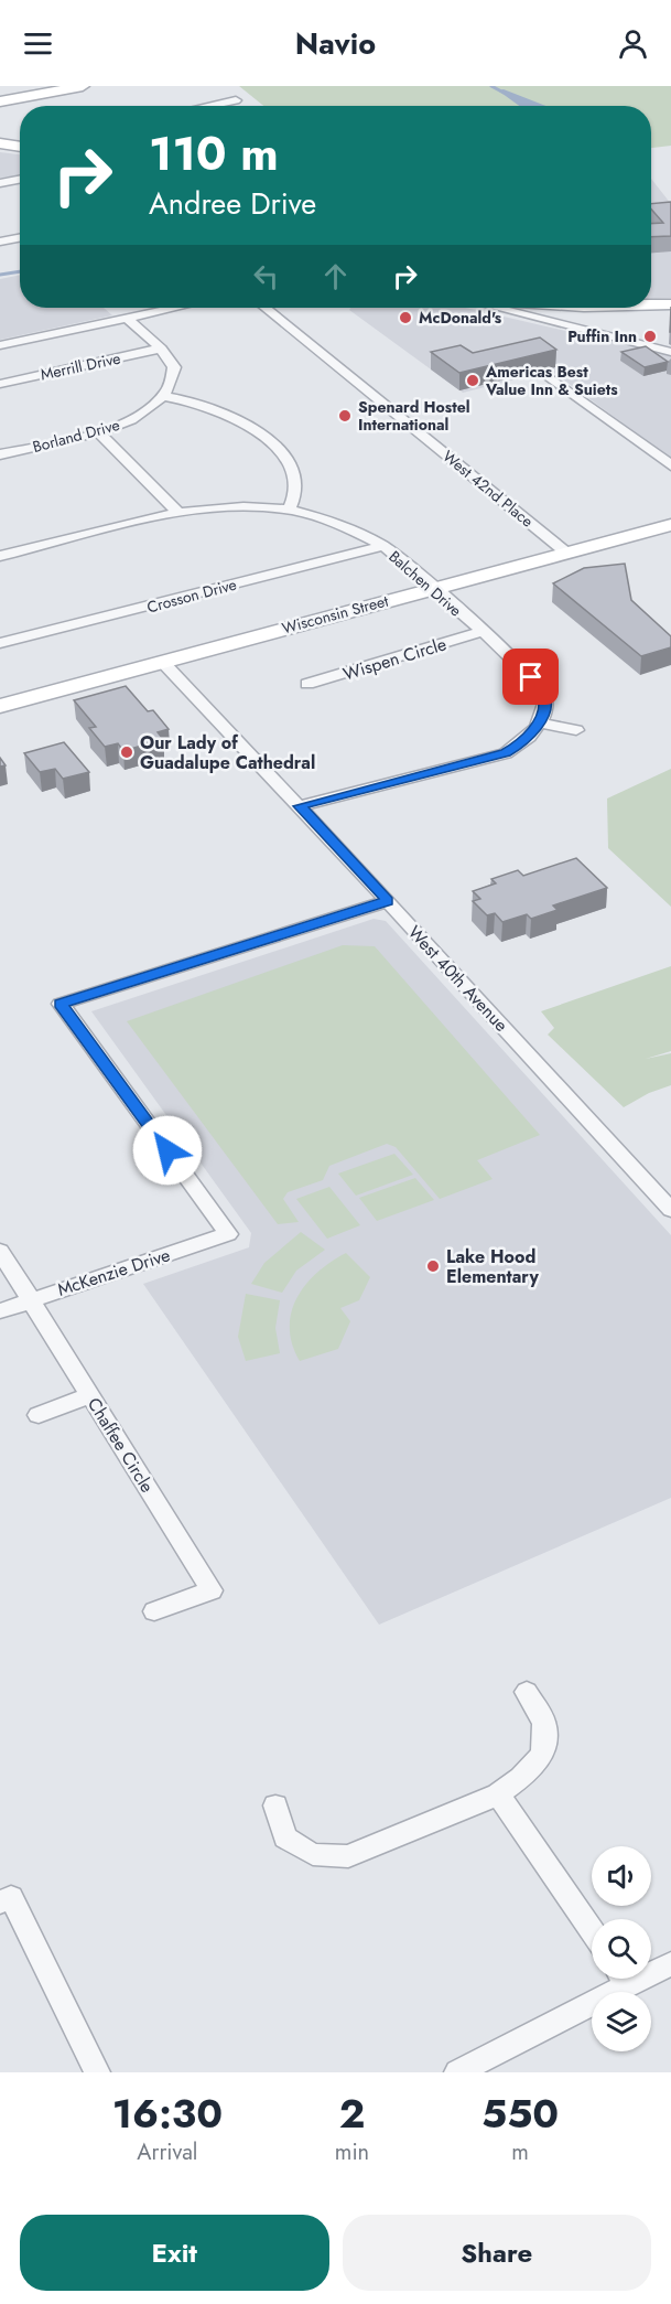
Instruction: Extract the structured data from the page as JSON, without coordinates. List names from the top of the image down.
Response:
{
  "streets": {
    "street": [
      "Merrill Drive",
      "Borland Drive",
      "West 42nd Place",
      "Balchen Drive",
      "Crosson Drive",
      "Wisconsin Street",
      "Wispen Circle",
      "West 40th Avenue",
      "McKenzie Drive",
      "Chaffee Circle"
    ]
  },
  "crossings": [
    ["West 42nd Place", "Wisconsin Street"],
    ["Balchen Drive", "Crosson Drive"],
    ["Balchen Drive", "Wisconsin Street"],
    ["Balchen Drive", "Wispen Circle"],
    ["Wisconsin Street", "West 40th Avenue"],
    ["West 40th Avenue", "McKenzie Drive"],
    ["McKenzie Drive", "Chaffee Circle"]
  ],
  "places": [
    "McDonald's",
    "Puffin Inn",
    "Americas Best Value Inn & Suiets",
    "Spenard Hostel International",
    "Our Lady of Guadalupe Cathedral",
    "Lake Hood Elementary"
  ],
  "page": {
    "header": "Navio",
    "turn": ["110 m", "Andree Drive"],
    "eta": [
      "16:30",
      "Arrival",
      "2",
      "min",
      "550",
      "m"
    ],
    "buttons": ["Exit", "Share"]
  }
}
